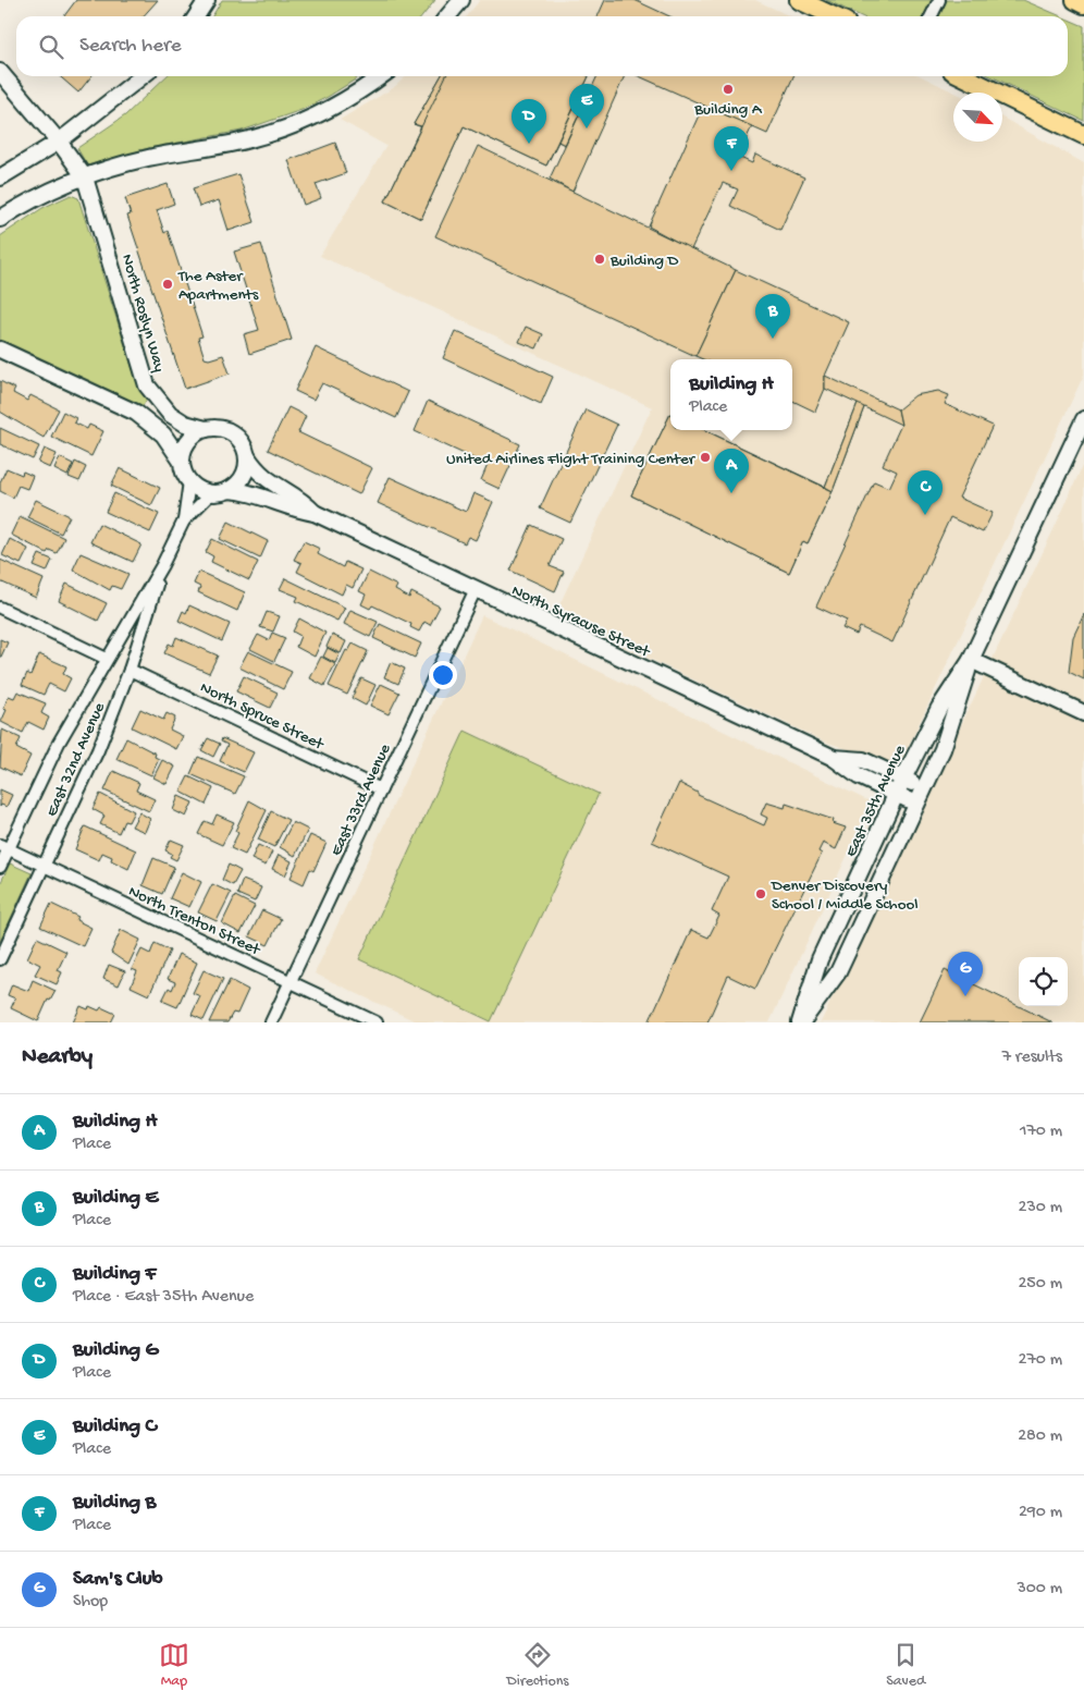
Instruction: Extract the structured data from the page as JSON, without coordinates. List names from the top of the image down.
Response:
{
  "streets": {
    "street": [
      "North Roslyn Way",
      "North Syracuse Street",
      "North Spruce Street",
      "East 32nd Avenue",
      "East 33rd Avenue",
      "East 35th Avenue",
      "North Trenton Street"
    ]
  },
  "crossings": [
    ["North Roslyn Way", "North Syracuse Street"],
    ["North Roslyn Way", "East 32nd Avenue"],
    ["North Syracuse Street", "East 32nd Avenue"],
    ["North Syracuse Street", "East 33rd Avenue"],
    ["North Syracuse Street", "East 35th Avenue"],
    ["North Spruce Street", "East 32nd Avenue"],
    ["North Spruce Street", "East 33rd Avenue"],
    ["East 32nd Avenue", "North Trenton Street"],
    ["East 33rd Avenue", "North Trenton Street"]
  ],
  "places": [
    "Building A",
    "Building D",
    "The Aster Apartments",
    "United Airlines Flight Training Center",
    "Denver Discovery School / Middle School"
  ],
  "north": "bottom right",
  "page": {
    "search": "Search here",
    "pins": [
      "E",
      "D",
      "F",
      "B",
      "A",
      "C",
      "G"
    ],
    "popup": ["Building H", "Place"],
    "heading": ["Nearby", "7 results"],
    "list": [
      {
        "mark": "A",
        "name": "Building H",
        "note": "Place",
        "value": "170 m"
      },
      {
        "mark": "B",
        "name": "Building E",
        "note": "Place",
        "value": "230 m"
      },
      {
        "mark": "C",
        "name": "Building F",
        "note": "Place · East 35th Avenue",
        "value": "250 m"
      },
      {
        "mark": "D",
        "name": "Building G",
        "note": "Place",
        "value": "270 m"
      },
      {
        "mark": "E",
        "name": "Building C",
        "note": "Place",
        "value": "280 m"
      },
      {
        "mark": "F",
        "name": "Building B",
        "note": "Place",
        "value": "290 m"
      },
      {
        "mark": "G",
        "name": "Sam's Club",
        "note": "Shop",
        "value": "300 m"
      }
    ],
    "nav": ["Map", "Directions", "Saved"]
  }
}
